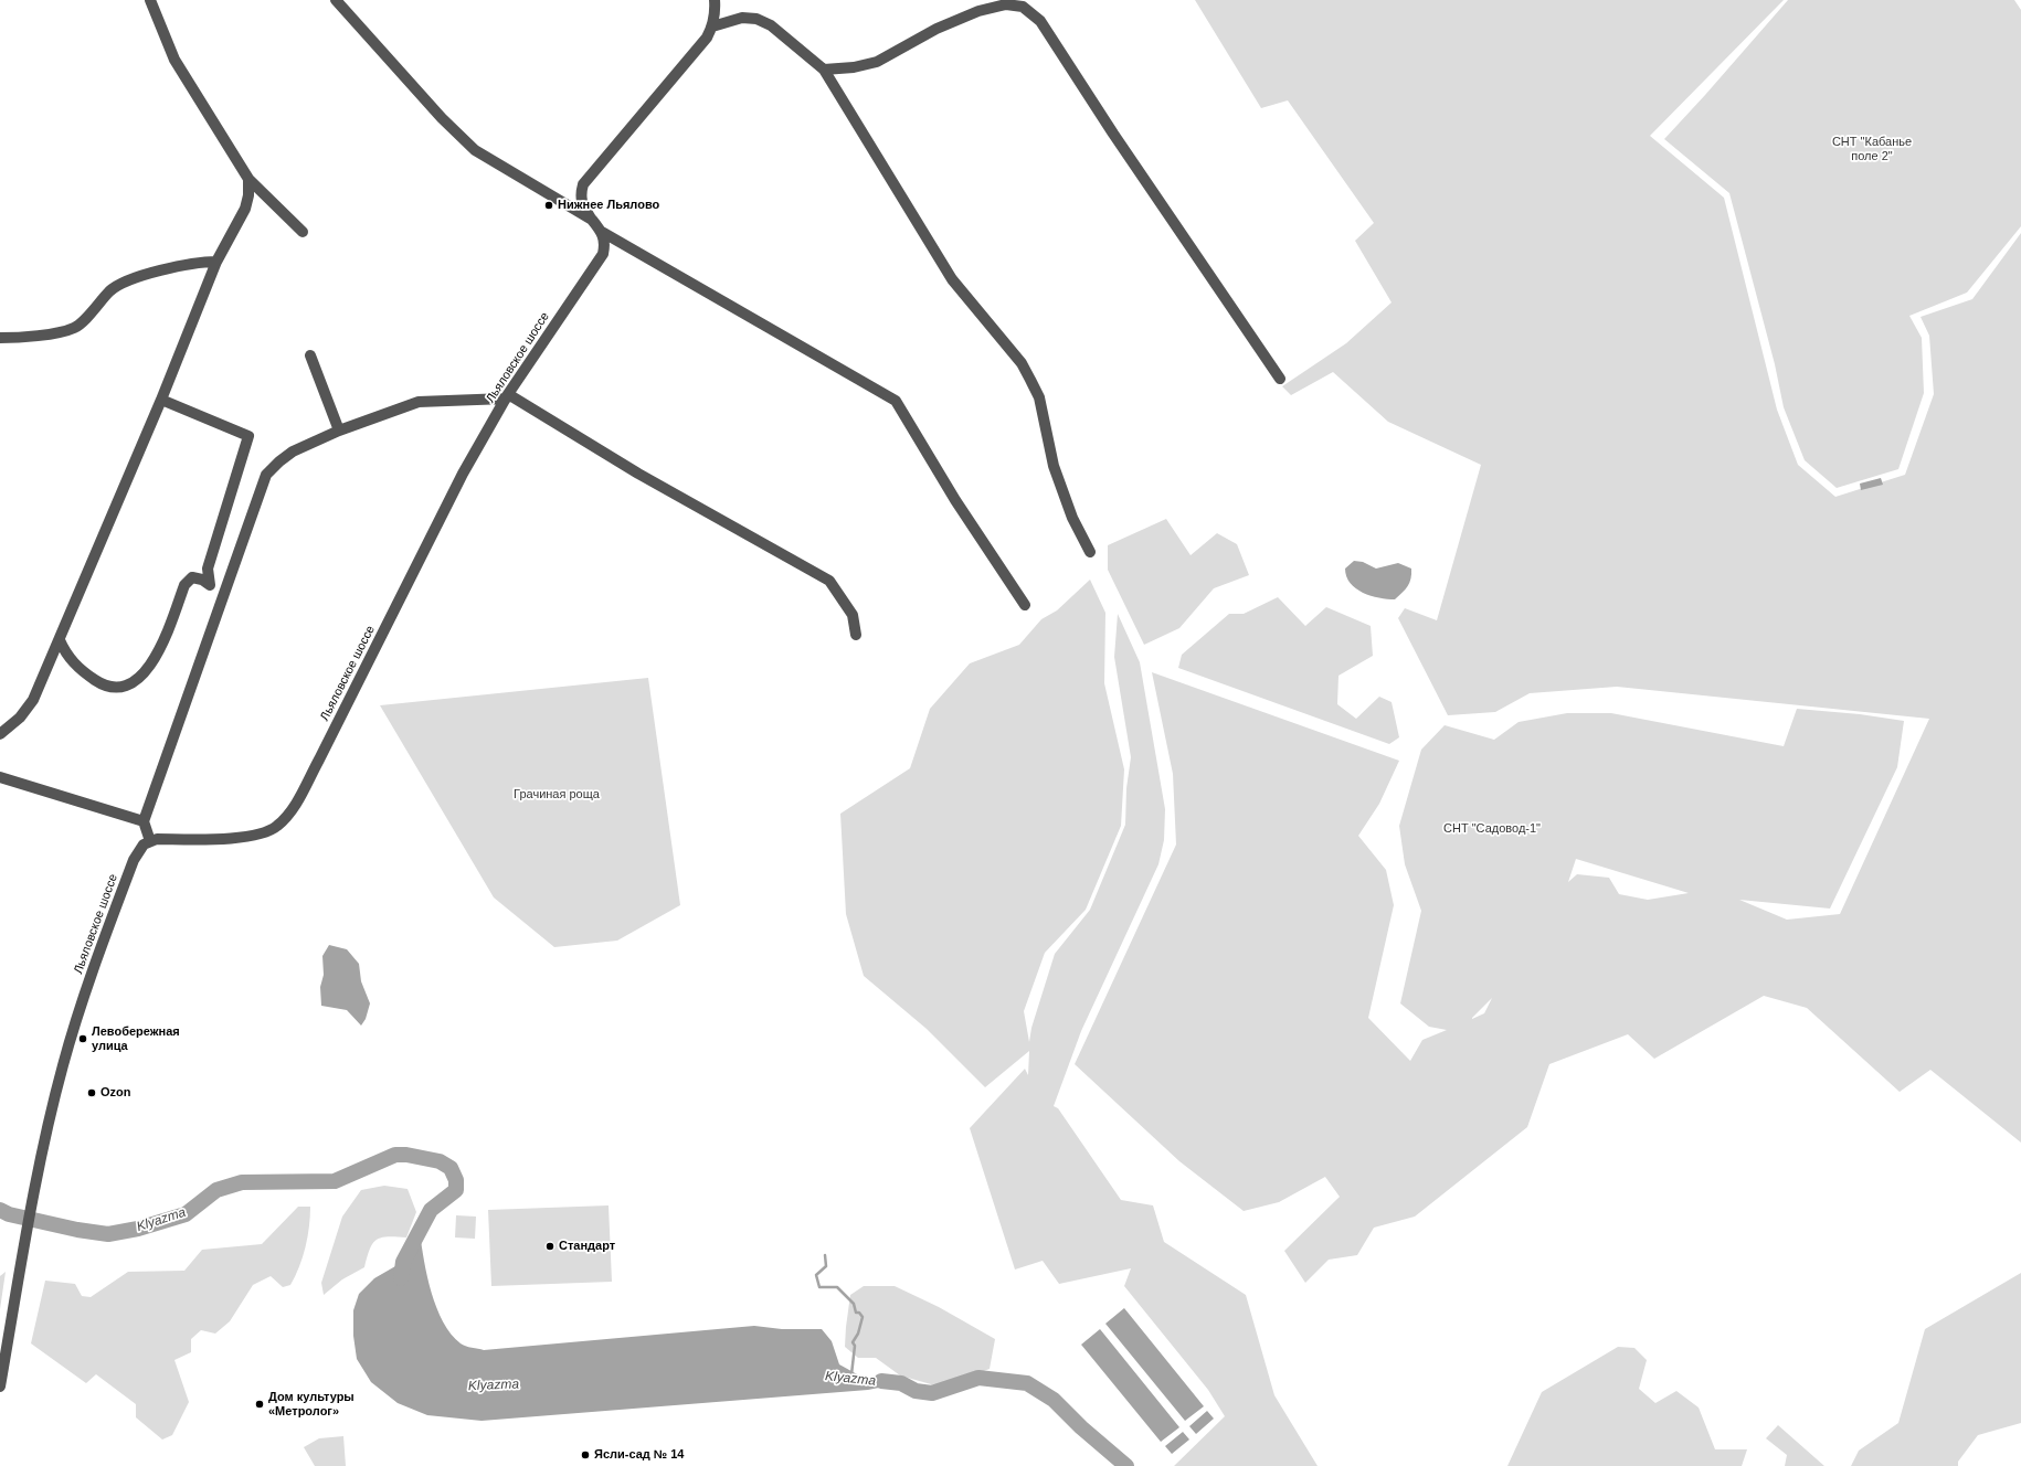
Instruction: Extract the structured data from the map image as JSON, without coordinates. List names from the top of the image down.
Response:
{
  "streets": {
    "street": ["Льяловское шоссе"]
  },
  "water": ["Klyazma"],
  "parks": ["СНТ \"Кабанье поле 2\"", "Грачиная роща", "СНТ \"Садовод-1\""],
  "places": [
    "Нижнее Льялово",
    "Левобережная улица",
    "Ozon",
    "Стандарт",
    "Дом культуры «Метролог»",
    "Ясли-сад № 14"
  ]
}
